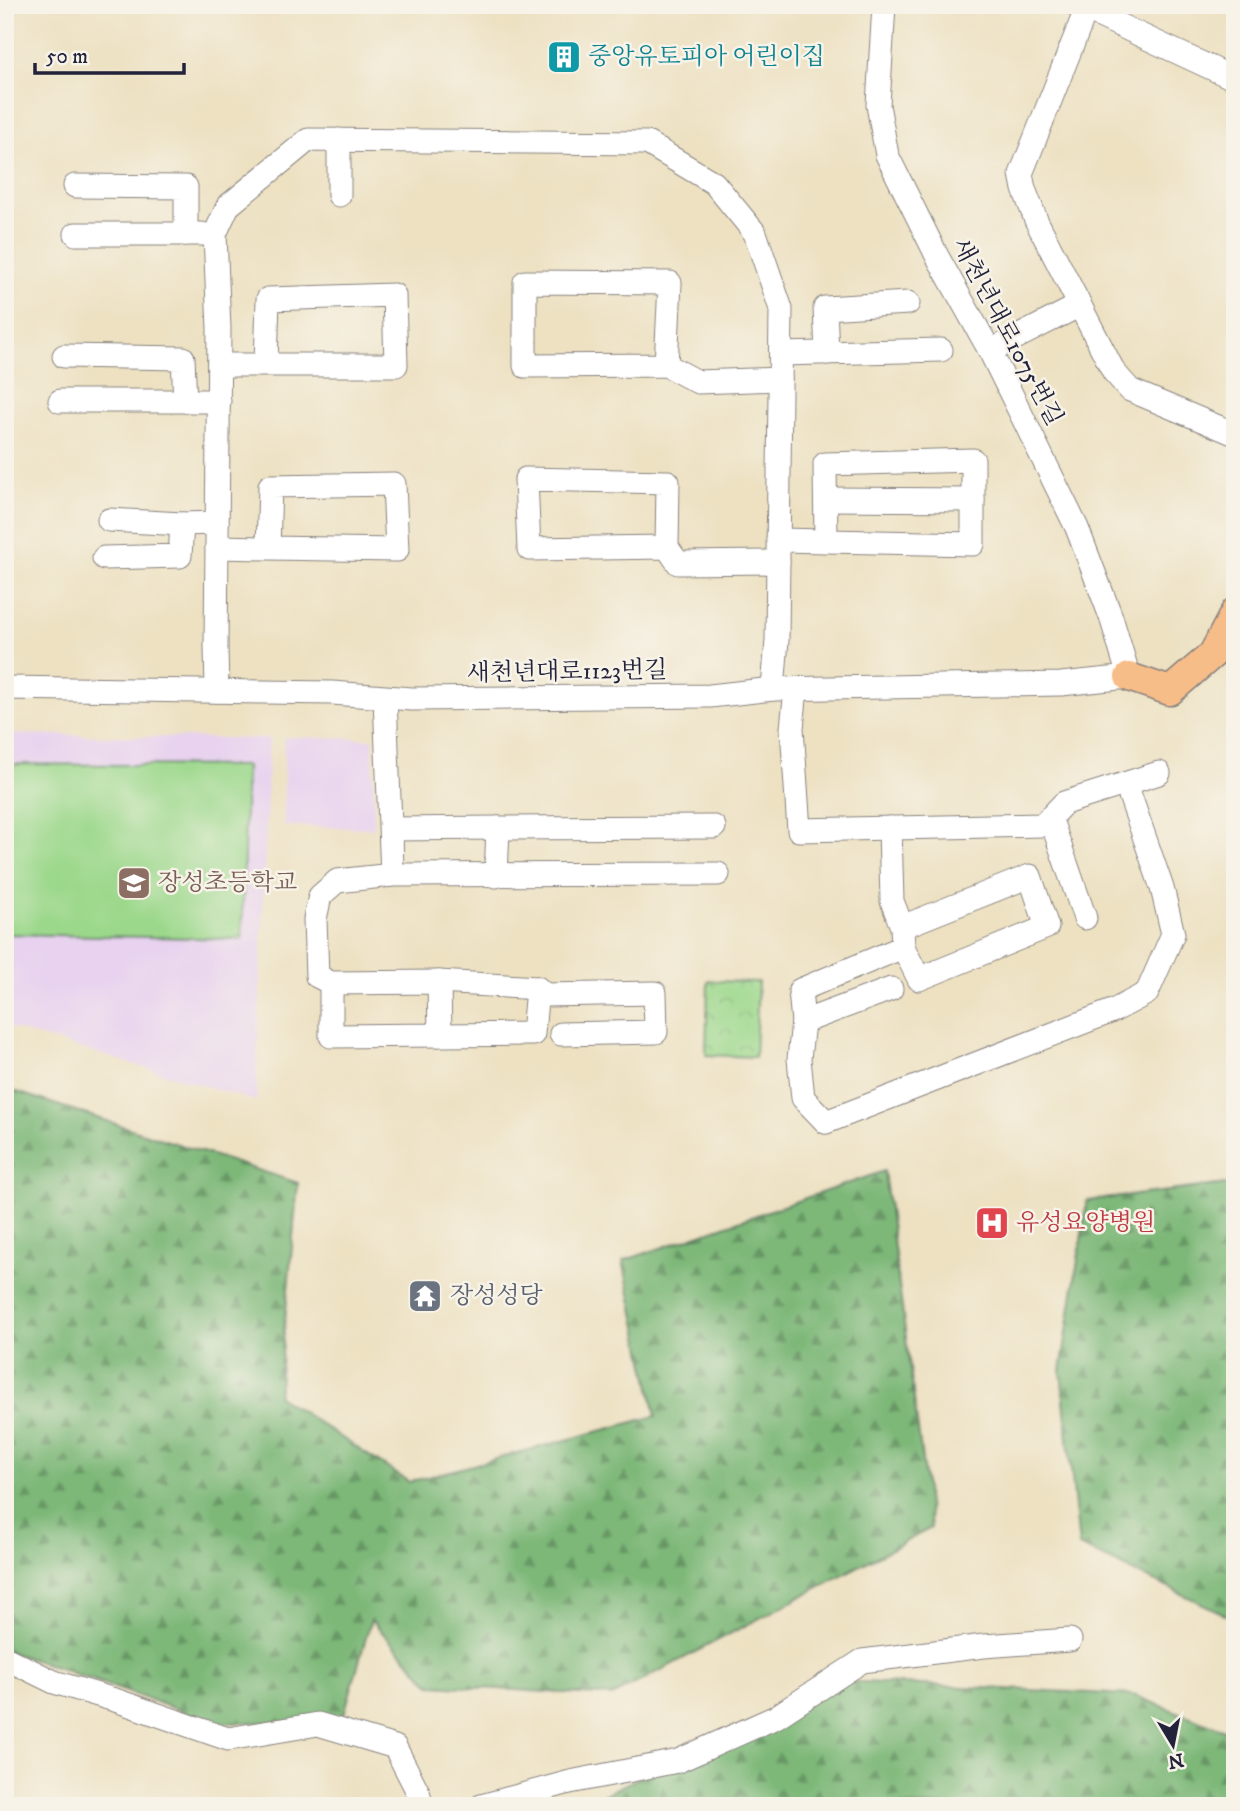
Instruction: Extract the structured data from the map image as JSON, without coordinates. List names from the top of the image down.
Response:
{
  "streets": {
    "street": ["새천년대로1075번길", "새천년대로1123번길"]
  },
  "crossings": [
    ["새천년대로1075번길", "새천년대로1123번길"]
  ],
  "places": {
    "building": ["중앙유토피아 어린이집"],
    "school or university": ["장성초등학교"],
    "hospital": ["유성요양병원"],
    "temple": ["장성성당"]
  },
  "scale_bar": "50 m",
  "north": "bottom"
}
